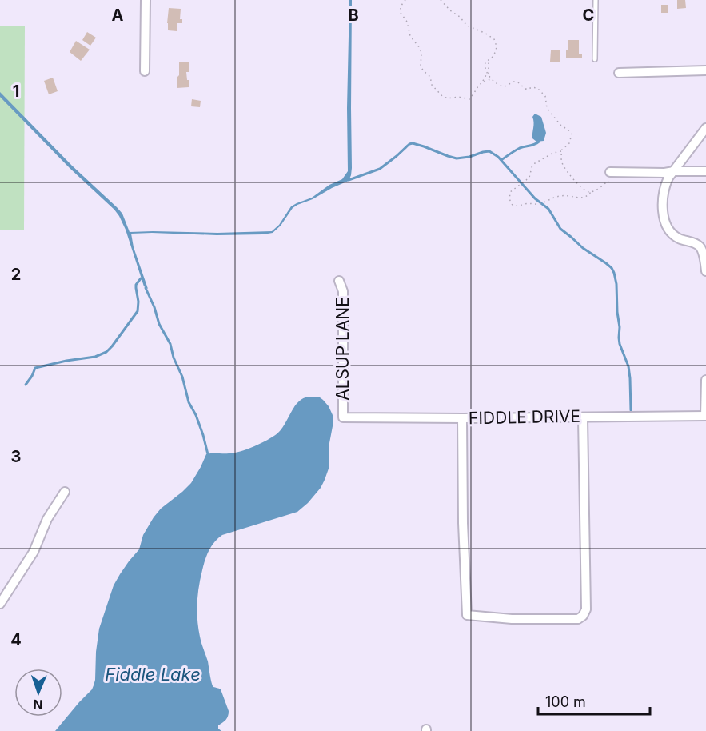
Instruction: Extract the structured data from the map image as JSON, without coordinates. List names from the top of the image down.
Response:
{
  "streets": {
    "street": ["ALSUP LANE", "FIDDLE DRIVE"]
  },
  "crossings": [
    ["ALSUP LANE", "FIDDLE DRIVE"]
  ],
  "water": ["Fiddle Lake"],
  "scale_bar": "100 m",
  "north": "bottom",
  "grid": {
    "columns": ["A", "B", "C"],
    "rows": [
      "1",
      "2",
      "3",
      "4"
    ]
  }
}
